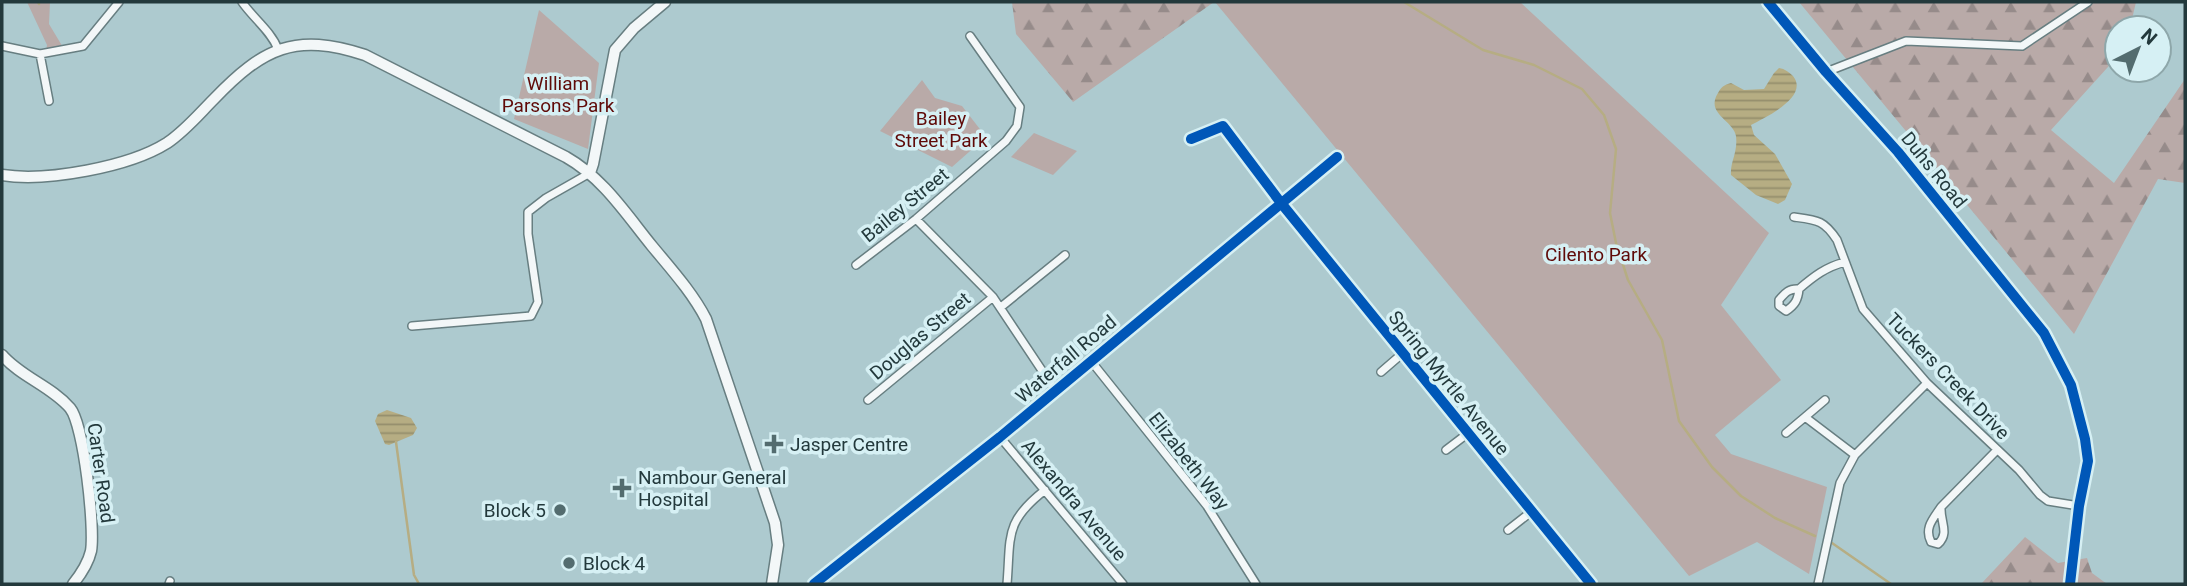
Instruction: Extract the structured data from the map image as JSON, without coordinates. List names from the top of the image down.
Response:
{
  "streets": {
    "street": [
      "Duhs Road",
      "Bailey Street",
      "Douglas Street",
      "Waterfall Road",
      "Tuckers Creek Drive",
      "Spring Myrtle Avenue",
      "Elizabeth Way",
      "Carter Road",
      "Alexandra Avenue"
    ]
  },
  "crossings": [
    ["Duhs Road", "Tuckers Creek Drive"],
    ["Waterfall Road", "Spring Myrtle Avenue"],
    ["Waterfall Road", "Elizabeth Way"],
    ["Waterfall Road", "Alexandra Avenue"]
  ],
  "parks": ["William Parsons Park", "Bailey Street Park", "Cilento Park"],
  "places": {
    "health": ["Jasper Centre", "Nambour General Hospital"],
    "other": ["Block 5", "Block 4"]
  },
  "north": "top right"
}
